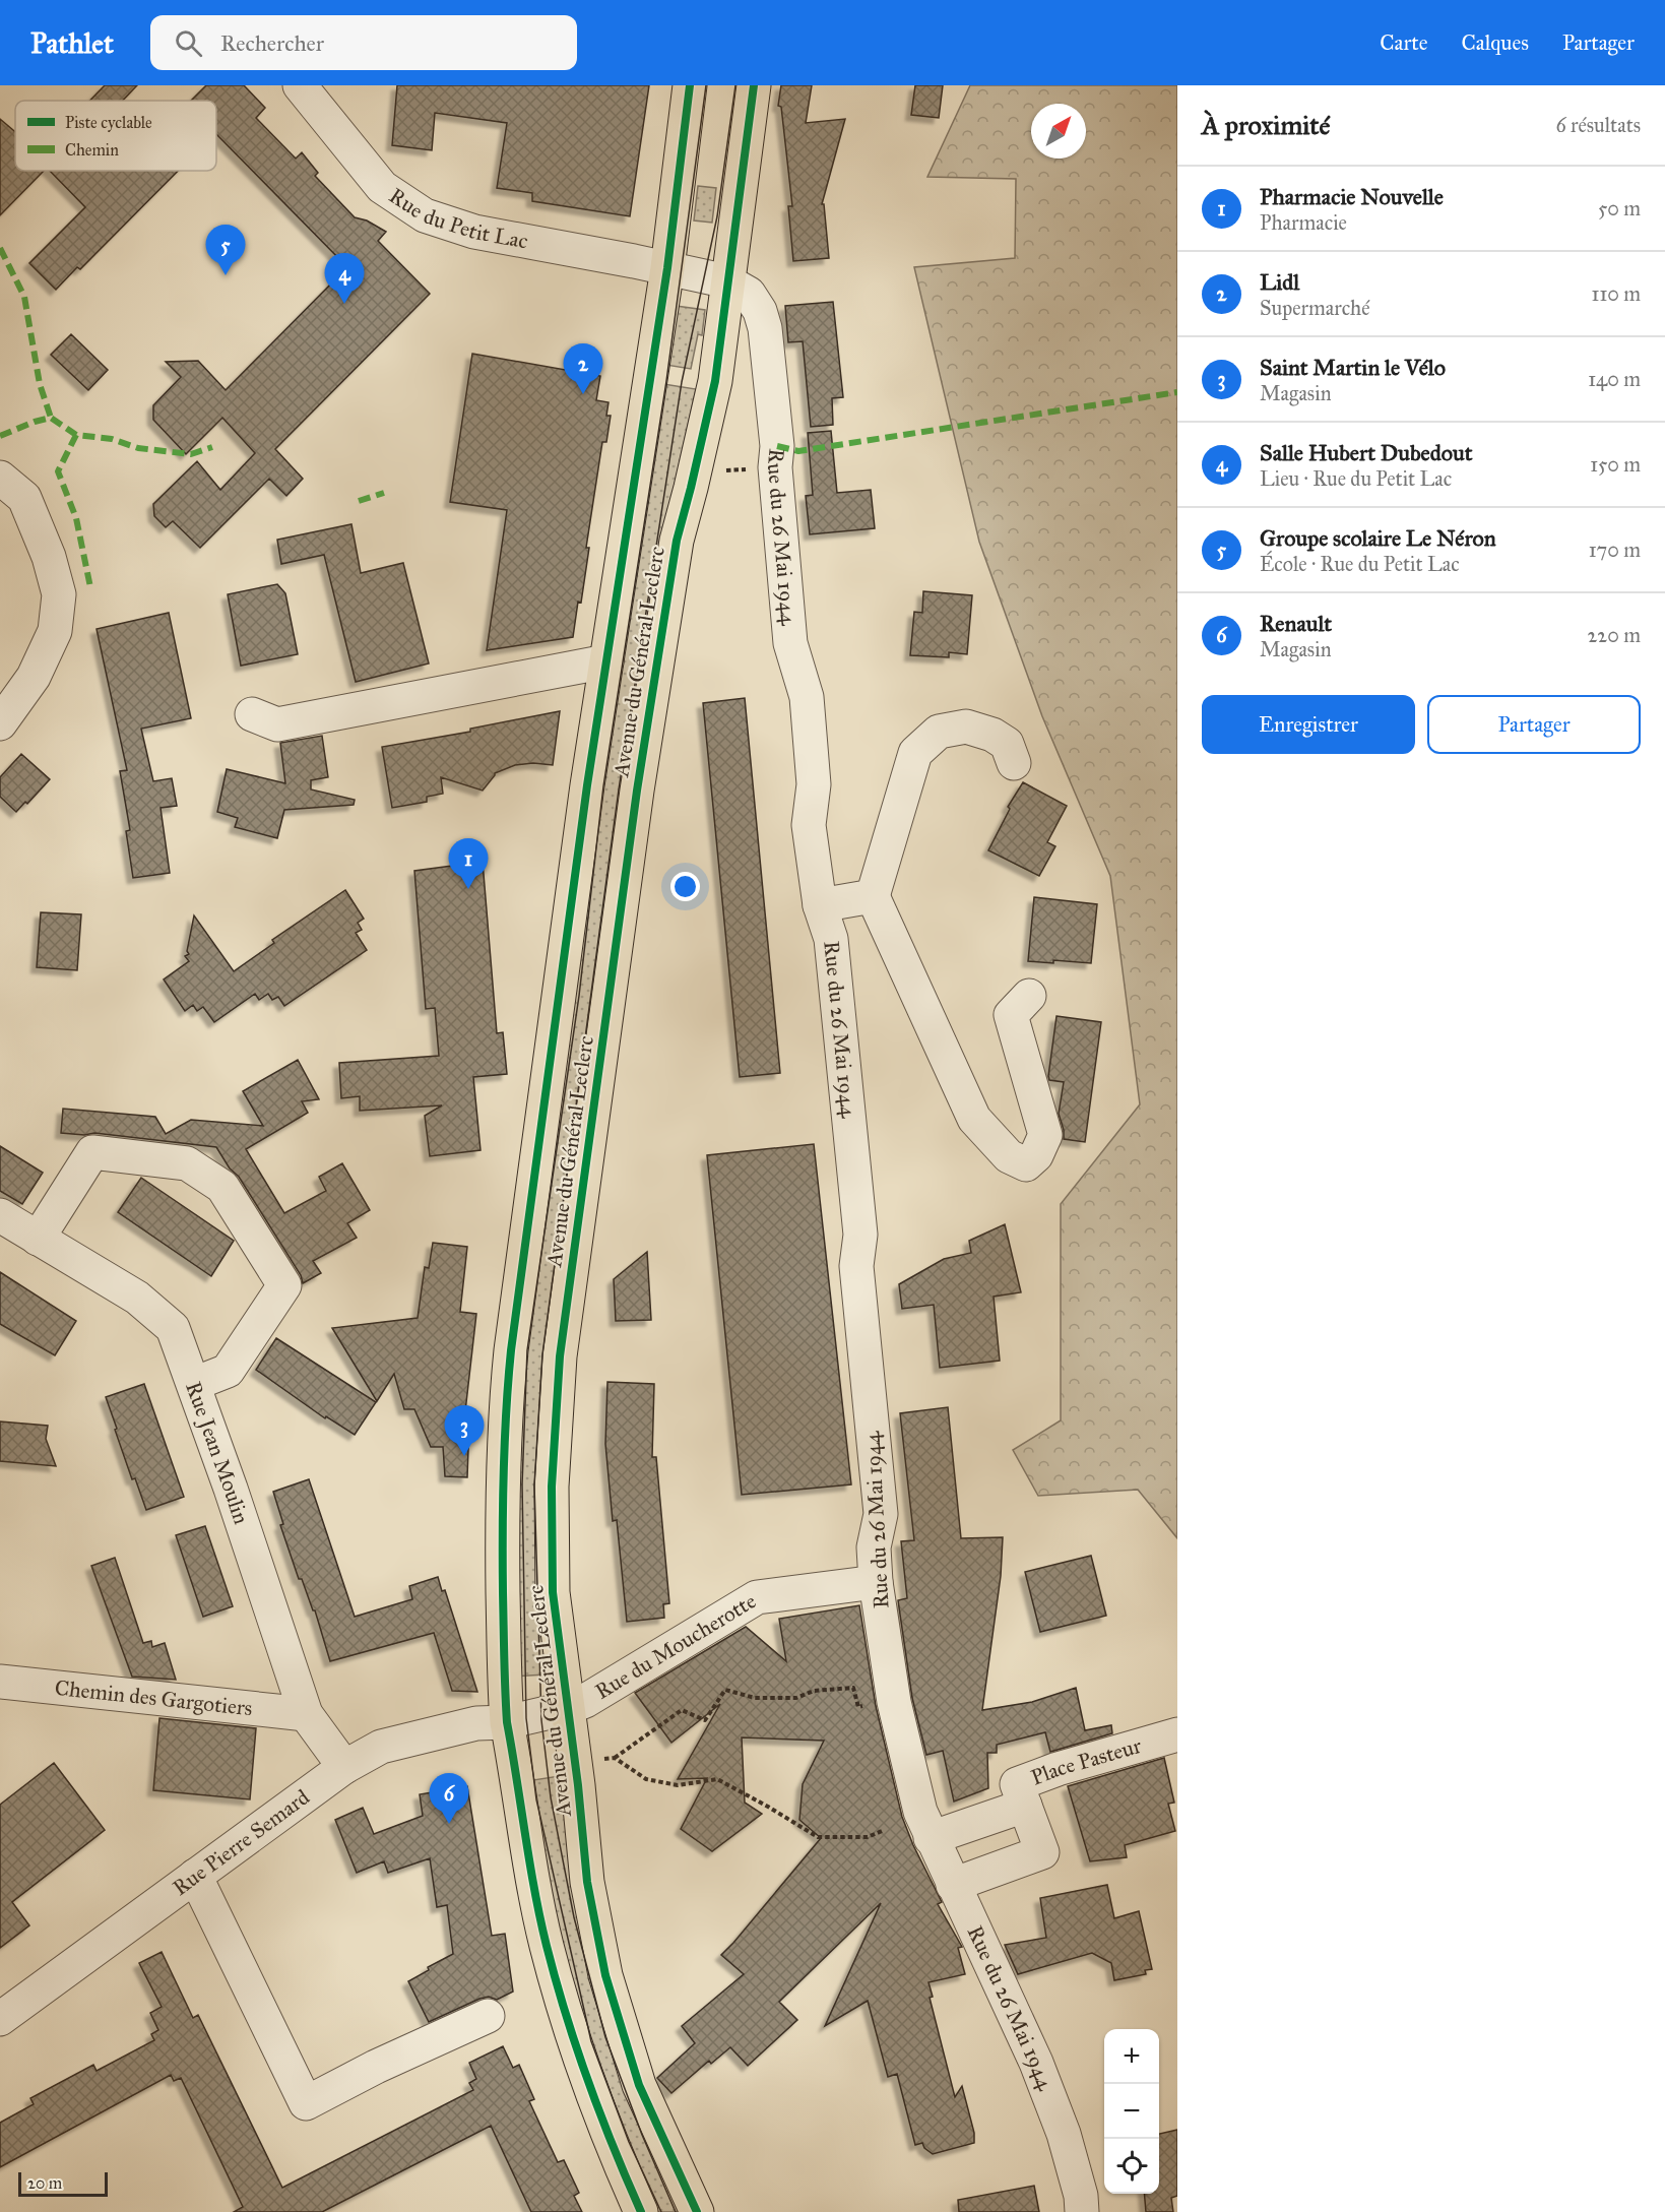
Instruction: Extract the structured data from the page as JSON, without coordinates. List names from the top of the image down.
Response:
{
  "streets": {
    "main road": ["Avenue du Général Leclerc"],
    "street": [
      "Rue du Petit Lac",
      "Rue du 26 Mai 1944",
      "Rue Jean Moulin",
      "Rue du Moucherotte",
      "Chemin des Gargotiers",
      "Place Pasteur",
      "Rue Pierre Semard"
    ]
  },
  "crossings": [
    ["Rue du Petit Lac", "Rue du 26 Mai 1944"],
    ["Rue du Petit Lac", "Avenue du Général Leclerc"],
    ["Rue du 26 Mai 1944", "Avenue du Général Leclerc"],
    ["Rue du 26 Mai 1944", "Rue du Moucherotte"],
    ["Rue du 26 Mai 1944", "Place Pasteur"],
    ["Avenue du Général Leclerc", "Rue du Moucherotte"],
    ["Avenue du Général Leclerc", "Rue Pierre Semard"],
    ["Rue Jean Moulin", "Chemin des Gargotiers"],
    ["Rue Jean Moulin", "Rue Pierre Semard"],
    ["Rue du Moucherotte", "Rue Pierre Semard"]
  ],
  "legend": ["Piste cyclable", "Chemin"],
  "scale_bar": "20 m",
  "north": "top right",
  "page": {
    "header": "Pathlet",
    "search": "Rechercher",
    "nav": ["Carte", "Calques", "Partager"],
    "heading": ["À proximité", "6 résultats"],
    "list": [
      {
        "mark": "1",
        "name": "Pharmacie Nouvelle",
        "note": "Pharmacie",
        "value": "50 m"
      },
      {
        "mark": "2",
        "name": "Lidl",
        "note": "Supermarché",
        "value": "110 m"
      },
      {
        "mark": "3",
        "name": "Saint Martin le Vélo",
        "note": "Magasin",
        "value": "140 m"
      },
      {
        "mark": "4",
        "name": "Salle Hubert Dubedout",
        "note": "Lieu · Rue du Petit Lac",
        "value": "150 m"
      },
      {
        "mark": "5",
        "name": "Groupe scolaire Le Néron",
        "note": "École · Rue du Petit Lac",
        "value": "170 m"
      },
      {
        "mark": "6",
        "name": "Renault",
        "note": "Magasin",
        "value": "220 m"
      }
    ],
    "pins": [
      "5",
      "4",
      "2",
      "1",
      "3",
      "6"
    ],
    "buttons": ["Enregistrer", "Partager"],
    "map_buttons": ["+", "−"],
    "scale": "20 m"
  }
}
